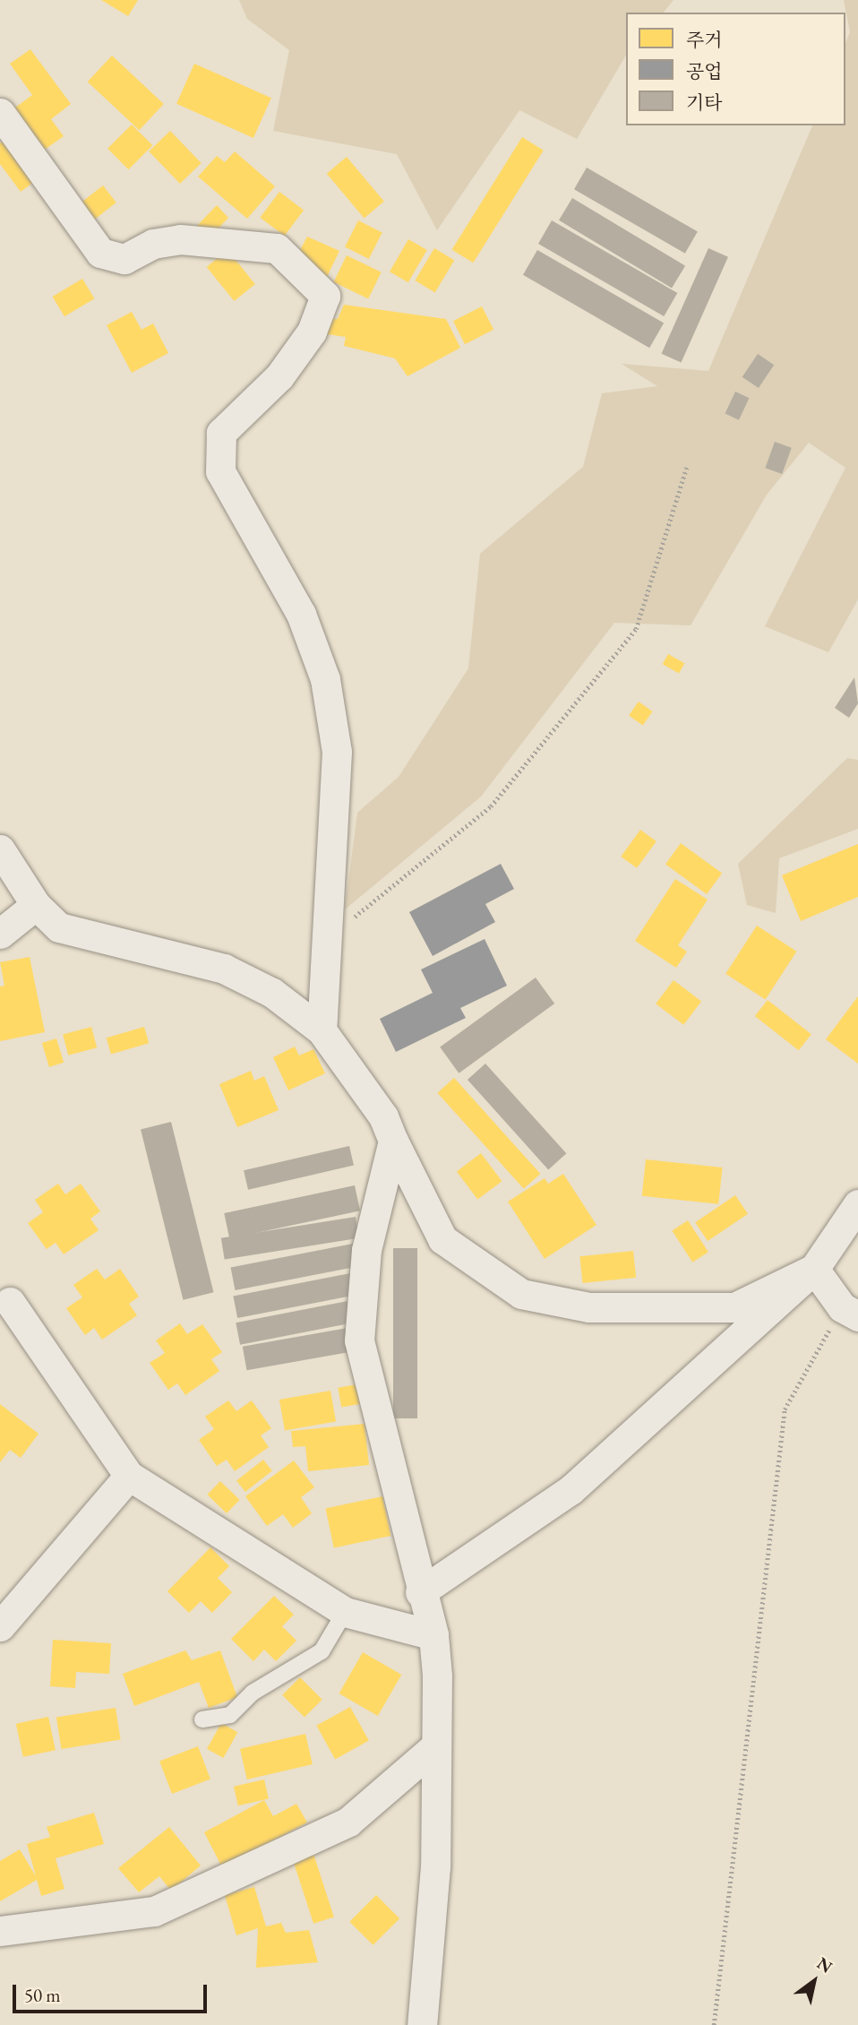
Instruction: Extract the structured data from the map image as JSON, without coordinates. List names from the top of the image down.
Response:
{
  "legend": ["주거", "공업", "기타"],
  "scale_bar": "50 m",
  "north": "top right"
}
